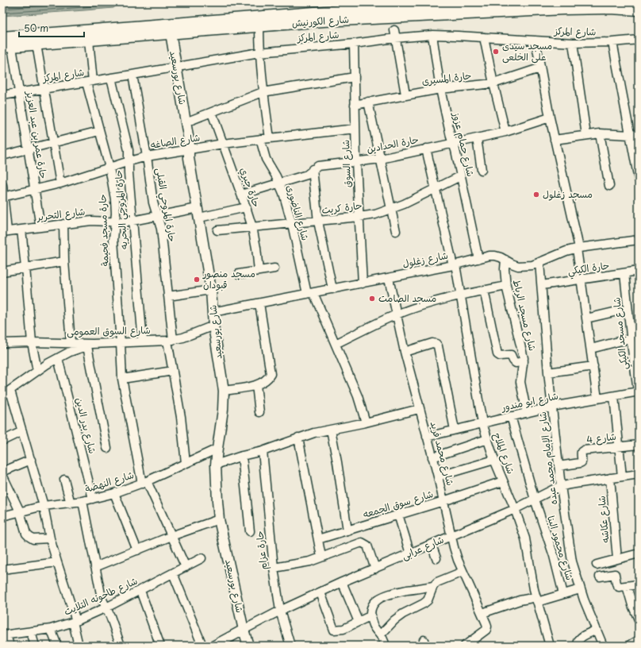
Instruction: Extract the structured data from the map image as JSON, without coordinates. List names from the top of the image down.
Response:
{
  "streets": {
    "main road": ["شارع الكورنيش"],
    "street": [
      "شارع المركز",
      "شارع بورسعيد",
      "حارة المسيرى",
      "حارة عمر بن عبد العزيز",
      "شارع الصاغه",
      "حارة الحدادين",
      "شارع حمام عزوز",
      "شارع السوق",
      "حارة جبري",
      "حارة المروحي القبلى",
      "حارة كريت",
      "حارة المروحي البحريه",
      "شارع الناضورى",
      "شارع التحرير",
      "حارة مسجد فحيمة",
      "شارع زغلول",
      "حارة الكيكي",
      "شارع مسجد الرباط",
      "شارع السوق العمومى",
      "شارع مسجد الكيكي",
      "شارع ابو مندور",
      "شارع بدر الدين",
      "شارع 4",
      "شارع محمد فريد",
      "شارع الملاح",
      "شارع الإمام محمد عبده",
      "شارع النهضة",
      "شارع سوق الجمعه",
      "شارع عكاشه",
      "شارع عرابى",
      "شارع محمود البنا",
      "حارة عزام",
      "شارع طاحونه التلايت"
    ]
  },
  "crossings": [
    ["شارع الكورنيش", "شارع بورسعيد"],
    ["شارع الكورنيش", "حارة عمر بن عبد العزيز"],
    ["شارع الكورنيش", "حارة مسجد فحيمة"],
    ["شارع المركز", "شارع بورسعيد"],
    ["شارع المركز", "حارة عمر بن عبد العزيز"],
    ["شارع المركز", "شارع حمام عزوز"],
    ["شارع المركز", "شارع السوق"],
    ["شارع المركز", "حارة المروحي القبلى"],
    ["شارع المركز", "حارة المروحي البحريه"],
    ["شارع المركز", "حارة مسجد فحيمة"],
    ["شارع بورسعيد", "شارع الصاغه"],
    ["شارع بورسعيد", "شارع التحرير"],
    ["شارع بورسعيد", "شارع زغلول"],
    ["شارع بورسعيد", "شارع السوق العمومى"],
    ["شارع بورسعيد", "شارع النهضة"],
    ["شارع بورسعيد", "شارع عرابى"],
    ["حارة المسيرى", "شارع حمام عزوز"],
    ["حارة المسيرى", "شارع السوق"],
    ["حارة عمر بن عبد العزيز", "شارع الصاغه"],
    ["حارة عمر بن عبد العزيز", "شارع التحرير"],
    ["شارع الصاغه", "شارع السوق"],
    ["شارع الصاغه", "حارة جبري"],
    ["شارع الصاغه", "حارة المروحي القبلى"],
    ["شارع الصاغه", "حارة المروحي البحريه"],
    ["شارع الصاغه", "شارع الناضورى"],
    ["شارع الصاغه", "حارة مسجد فحيمة"],
    ["حارة الحدادين", "شارع حمام عزوز"],
    ["حارة الحدادين", "شارع السوق"],
    ["حارة الحدادين", "حارة جبري"],
    ["حارة الحدادين", "شارع الناضورى"],
    ["حارة الحدادين", "شارع الملاح"],
    ["شارع حمام عزوز", "حارة كريت"],
    ["شارع حمام عزوز", "شارع زغلول"],
    ["شارع السوق", "حارة كريت"],
    ["شارع السوق", "شارع زغلول"],
    ["حارة جبري", "حارة كريت"],
    ["حارة المروحي القبلى", "شارع التحرير"],
    ["حارة المروحي القبلى", "شارع السوق العمومى"],
    ["حارة المروحي القبلى", "شارع النهضة"],
    ["حارة كريت", "شارع الناضورى"],
    ["حارة كريت", "شارع الملاح"],
    ["حارة المروحي البحريه", "شارع التحرير"],
    ["حارة المروحي البحريه", "شارع السوق العمومى"],
    ["شارع الناضورى", "شارع زغلول"],
    ["شارع التحرير", "حارة مسجد فحيمة"],
    ["حارة مسجد فحيمة", "شارع السوق العمومى"],
    ["حارة مسجد فحيمة", "شارع النهضة"],
    ["حارة مسجد فحيمة", "شارع طاحونه التلايت"],
    ["شارع زغلول", "شارع مسجد الرباط"],
    ["شارع زغلول", "شارع محمد فريد"],
    ["شارع زغلول", "شارع الملاح"],
    ["شارع زغلول", "شارع الإمام محمد عبده"],
    ["حارة الكيكي", "شارع مسجد الكيكي"],
    ["حارة الكيكي", "شارع الإمام محمد عبده"],
    ["شارع مسجد الرباط", "شارع ابو مندور"],
    ["شارع مسجد الكيكي", "شارع ابو مندور"],
    ["شارع ابو مندور", "شارع محمد فريد"],
    ["شارع ابو مندور", "شارع الملاح"],
    ["شارع ابو مندور", "شارع الإمام محمد عبده"],
    ["شارع ابو مندور", "شارع محمود البنا"],
    ["شارع بدر الدين", "شارع النهضة"],
    ["شارع 4", "شارع الإمام محمد عبده"],
    ["شارع محمد فريد", "شارع سوق الجمعه"],
    ["شارع محمد فريد", "شارع عرابى"],
    ["شارع الملاح", "شارع سوق الجمعه"],
    ["شارع الملاح", "شارع عرابى"],
    ["شارع الإمام محمد عبده", "شارع عرابى"],
    ["شارع عكاشه", "شارع عرابى"],
    ["شارع عرابى", "شارع محمود البنا"],
    ["شارع عرابى", "حارة عزام"]
  ],
  "places": [
    "مسجد سيدى على الخلعى",
    "مسجد زغلول",
    "مسجد منصور قبودان",
    "مسجد الصامت"
  ],
  "scale_bar": "50 m"
}
